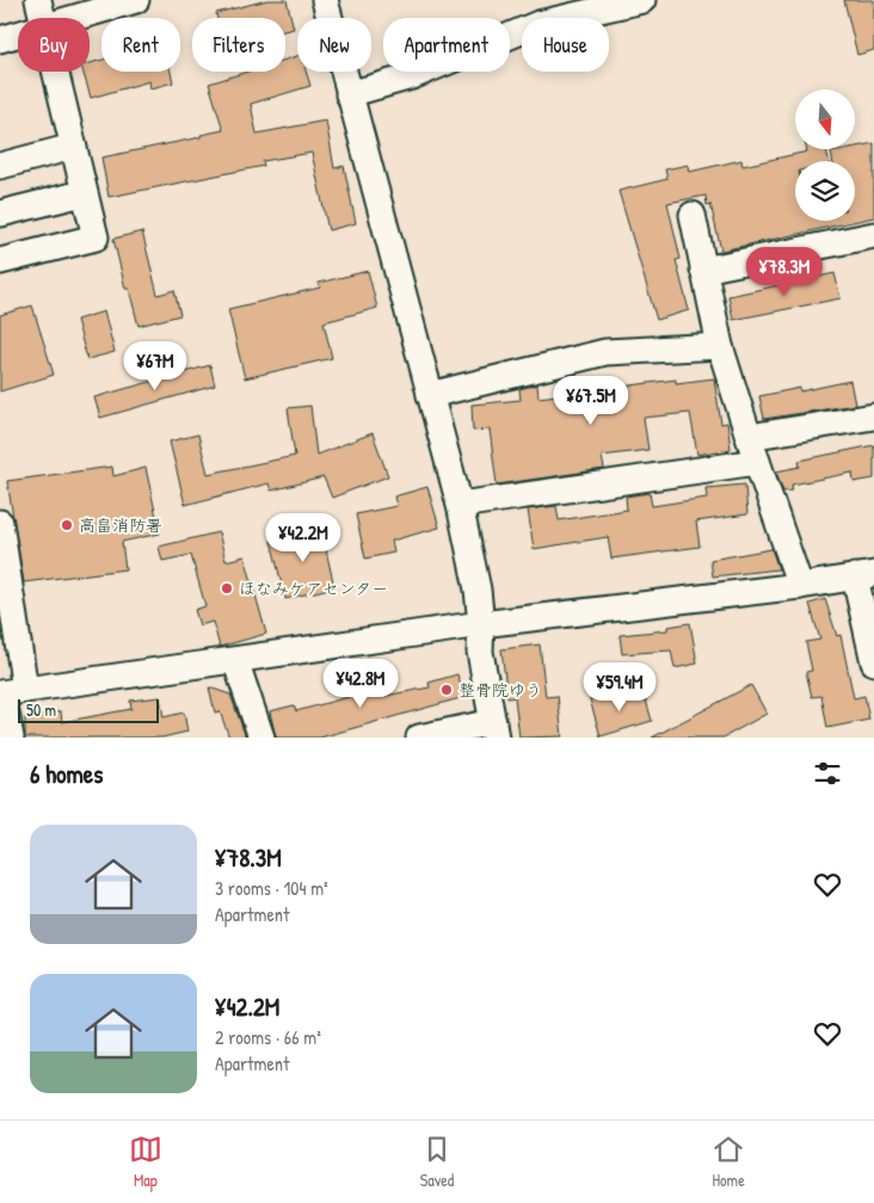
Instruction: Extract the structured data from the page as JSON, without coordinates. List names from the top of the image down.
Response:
{
  "places": ["高畠消防署", "ほなみケアセンター", "整骨院ゆう"],
  "scale_bar": "50 m",
  "north": "bottom",
  "page": {
    "chip": [
      "Buy",
      "Rent",
      "Filters",
      "New",
      "Apartment",
      "House"
    ],
    "price": [
      "¥78.3M",
      "¥67M",
      "¥67.5M",
      "¥42.2M",
      "¥42.8M",
      "¥59.4M"
    ],
    "scale": "50 m",
    "heading": "6 homes",
    "list": [
      {
        "name": "¥78.3M",
        "note": "3 rooms · 104 m² · Apartment"
      },
      {
        "name": "¥42.2M",
        "note": "2 rooms · 66 m² · Apartment"
      }
    ],
    "tabs": ["Map", "Saved", "Home"]
  }
}
